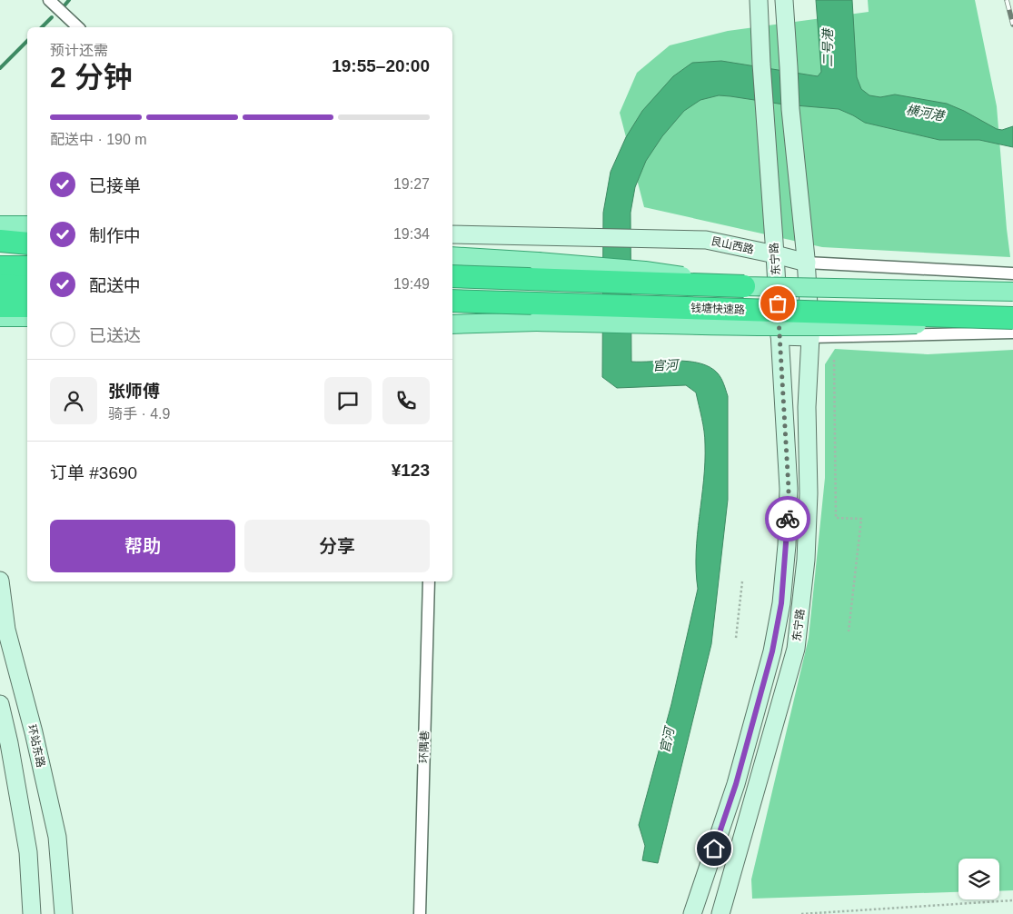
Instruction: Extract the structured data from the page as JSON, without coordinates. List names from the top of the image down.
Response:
{
  "streets": {
    "highway": ["钱塘快速路"],
    "main road": ["艮山西路", "东宁路", "环站东路"],
    "street": ["环隅巷"]
  },
  "crossings": [
    ["艮山西路", "东宁路"]
  ],
  "water": ["二号港", "横河港", "官河"],
  "page": {
    "heading": ["2 分钟", "预计还需", "19:55–20:00"],
    "panel": [
      "张师傅",
      "骑手 · 4.9",
      "订单 #3690",
      "¥123"
    ],
    "bar": "配送中 · 190 m",
    "list": [
      ["已接单", "19:27"],
      ["制作中", "19:34"],
      ["配送中", "19:49"],
      "已送达"
    ],
    "buttons": ["帮助", "分享"]
  }
}
